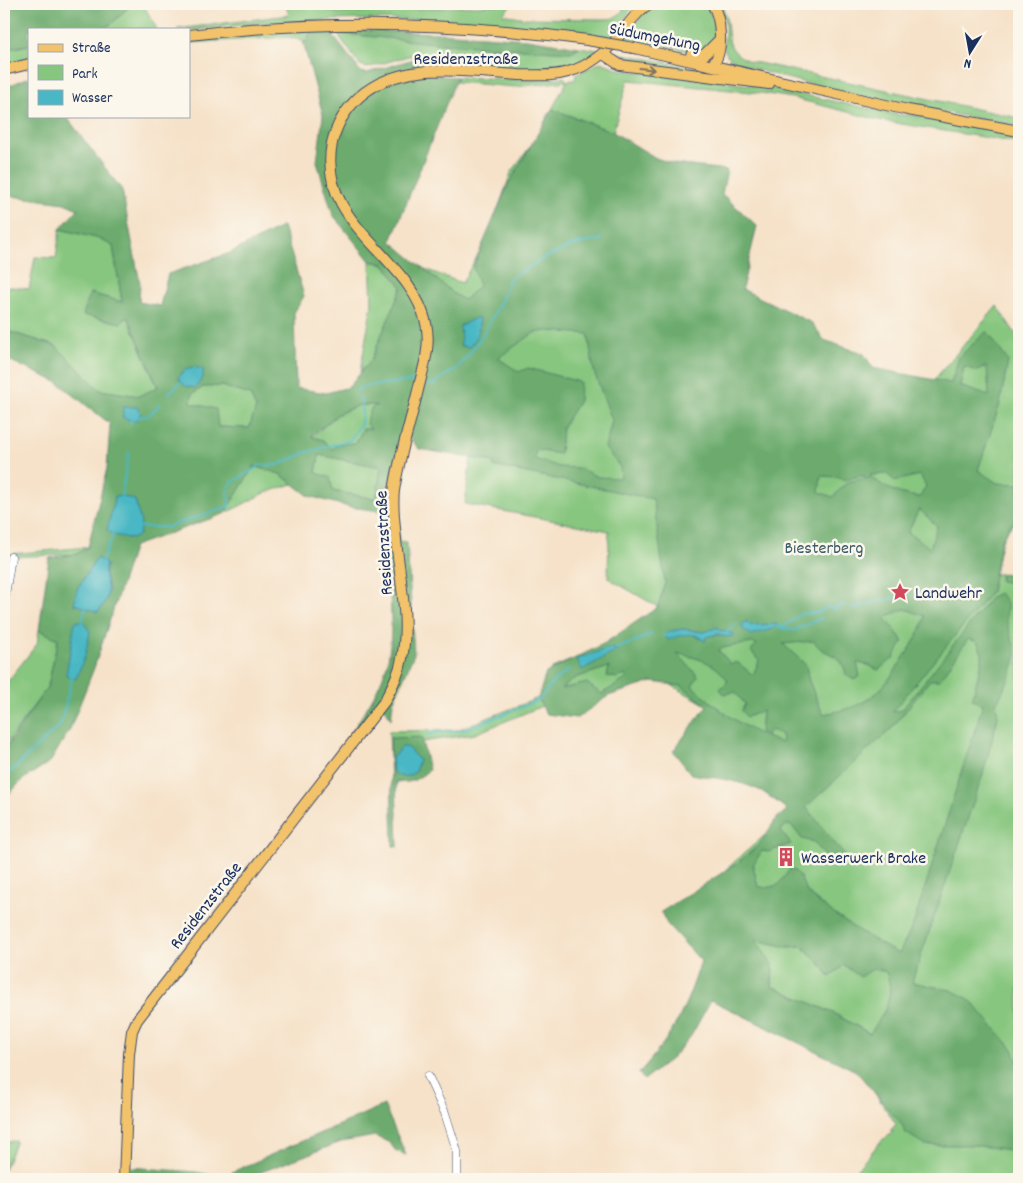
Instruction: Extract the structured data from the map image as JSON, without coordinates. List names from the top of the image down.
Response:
{
  "streets": {
    "main road": ["Südumgehung", "Residenzstraße"]
  },
  "parks": ["Biesterberg"],
  "places": {
    "place": ["Landwehr"],
    "building": ["Wasserwerk Brake"]
  },
  "legend": ["Straße", "Park", "Wasser"],
  "north": "bottom"
}
